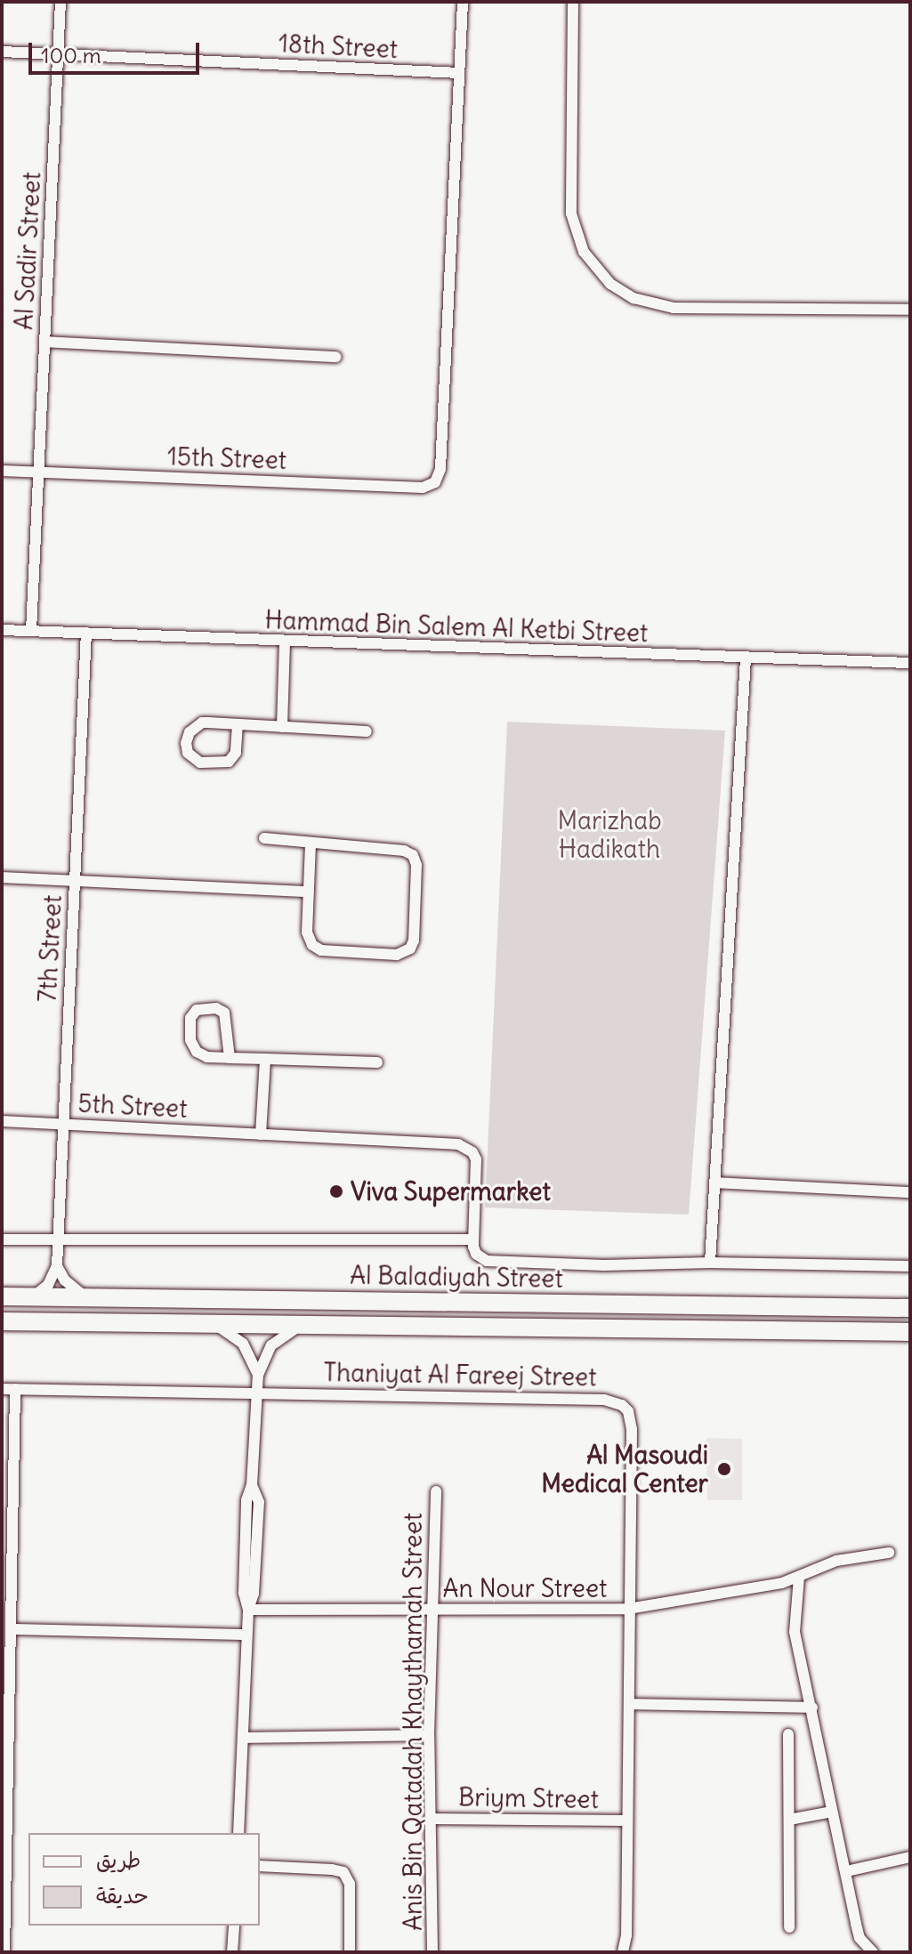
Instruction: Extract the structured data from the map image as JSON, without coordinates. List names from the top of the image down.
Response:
{
  "streets": {
    "main road": ["Al Baladiyah Street"],
    "street": [
      "18th Street",
      "Al Sadir Street",
      "15th Street",
      "Hammad Bin Salem Al Ketbi Street",
      "7th Street",
      "5th Street",
      "Thaniyat Al Fareej Street",
      "An Nour Street",
      "Anis Bin Qatadah Khaythamah Street",
      "Briym Street"
    ]
  },
  "crossings": [
    ["18th Street", "Al Sadir Street"],
    ["18th Street", "15th Street"],
    ["Al Sadir Street", "15th Street"],
    ["Al Sadir Street", "Hammad Bin Salem Al Ketbi Street"],
    ["Hammad Bin Salem Al Ketbi Street", "7th Street"],
    ["7th Street", "5th Street"],
    ["Thaniyat Al Fareej Street", "An Nour Street"],
    ["Thaniyat Al Fareej Street", "Briym Street"],
    ["An Nour Street", "Anis Bin Qatadah Khaythamah Street"],
    ["Anis Bin Qatadah Khaythamah Street", "Briym Street"]
  ],
  "parks": ["Marizhab Hadikath"],
  "places": ["Viva Supermarket", "Al Masoudi Medical Center"],
  "legend": ["طريق", "حديقة"],
  "scale_bar": "100 m"
}
